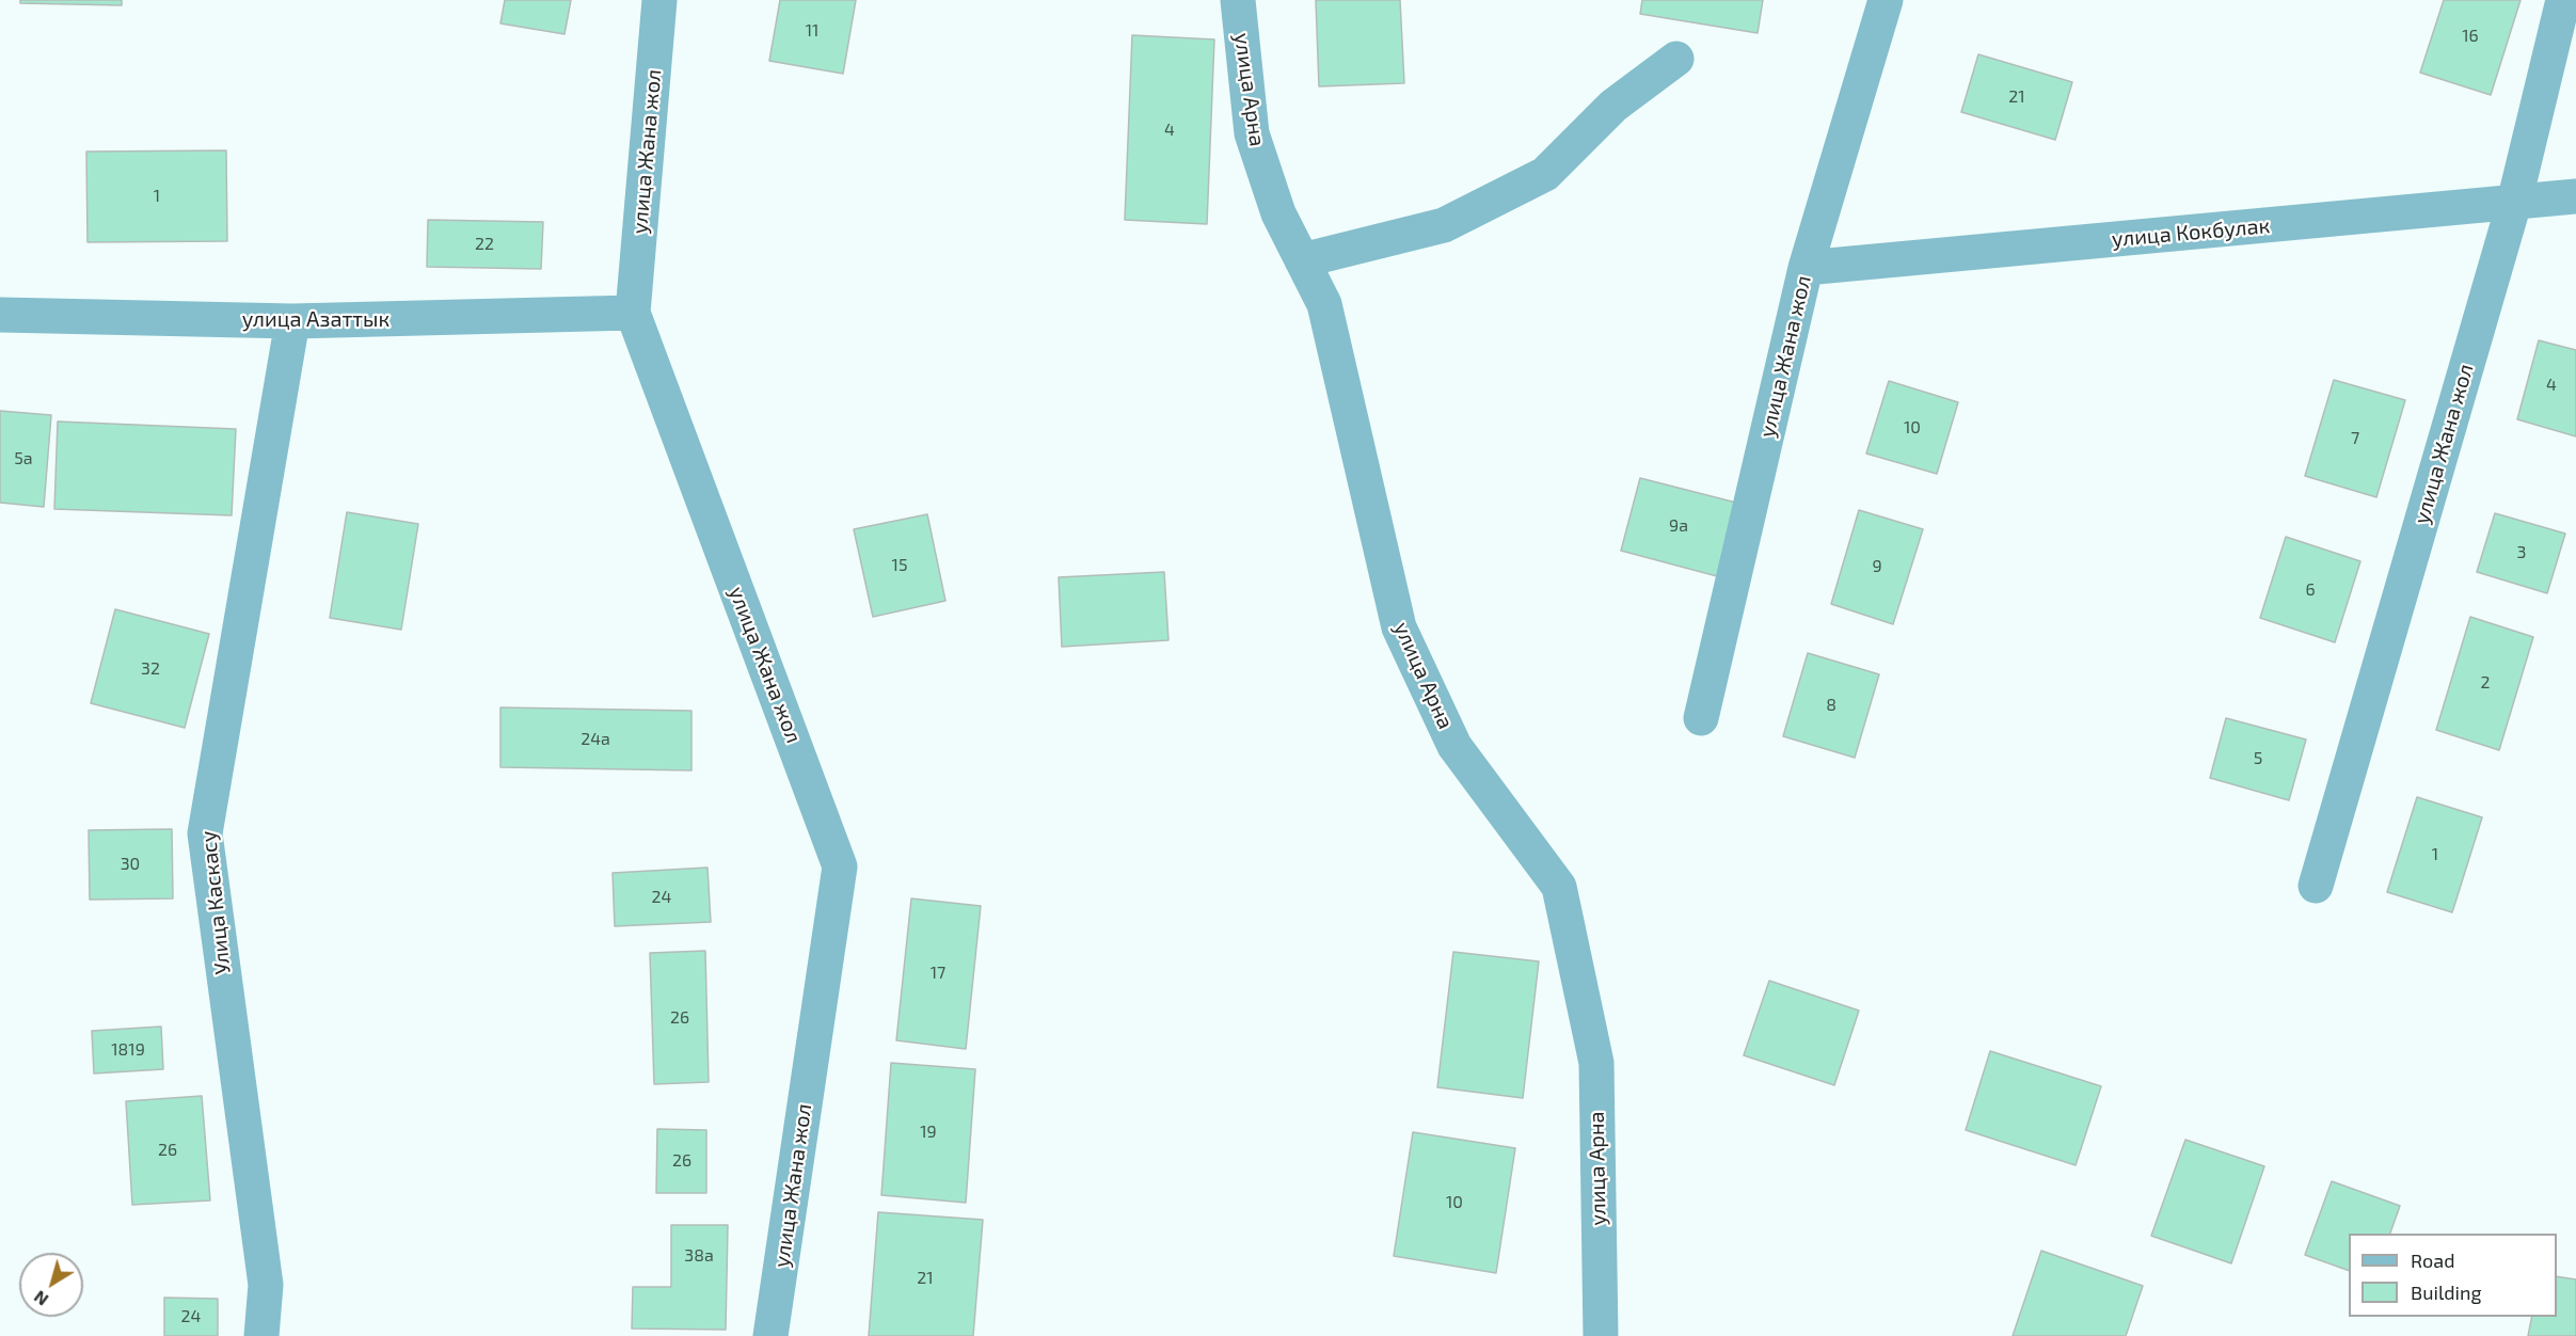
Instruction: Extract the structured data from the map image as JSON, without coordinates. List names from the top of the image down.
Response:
{
  "streets": {
    "street": [
      "улица Арна",
      "улица Жана жол",
      "улица Кокбулак",
      "улица Азаттык",
      "Улица Каскасу"
    ]
  },
  "crossings": [
    ["улица Жана жол", "улица Кокбулак"],
    ["улица Жана жол", "улица Азаттык"],
    ["улица Азаттык", "Улица Каскасу"]
  ],
  "house_numbers": [
    "11",
    "16",
    "21",
    "4",
    "1",
    "22",
    "4",
    "10",
    "7",
    "5а",
    "9а",
    "3",
    "15",
    "9",
    "6",
    "32",
    "2",
    "8",
    "24а",
    "5",
    "1",
    "30",
    "24",
    "17",
    "26",
    "1819",
    "19",
    "26",
    "26",
    "10",
    "38а",
    "21",
    "24"
  ],
  "legend": ["Road", "Building"],
  "north": "bottom left"
}
